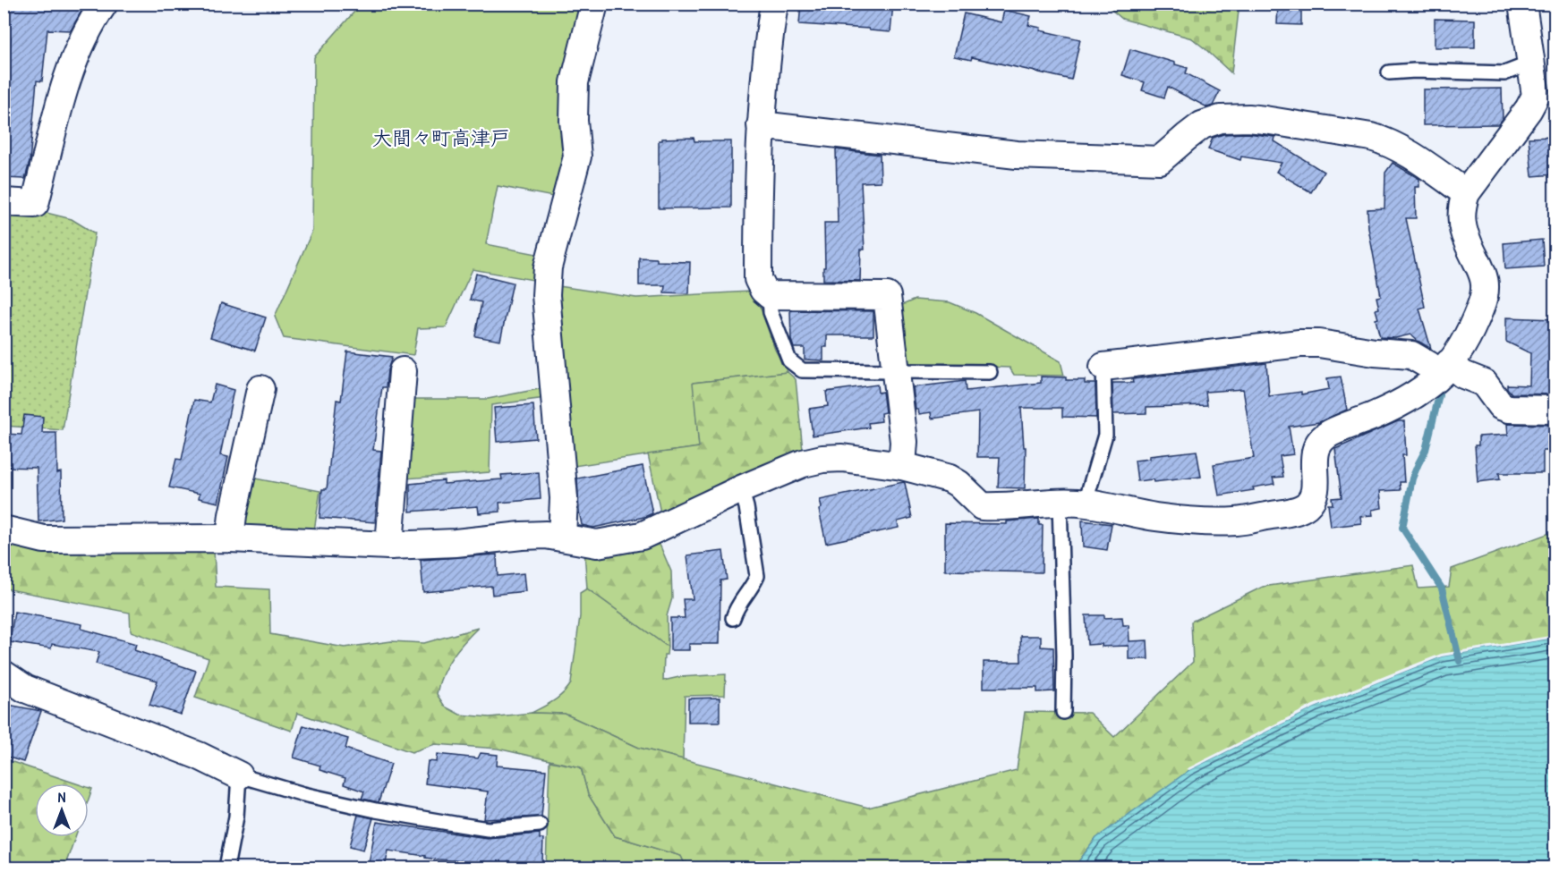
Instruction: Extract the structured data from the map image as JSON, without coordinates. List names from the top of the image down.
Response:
{
  "districts": ["大間々町高津戸"],
  "north": "top"
}
